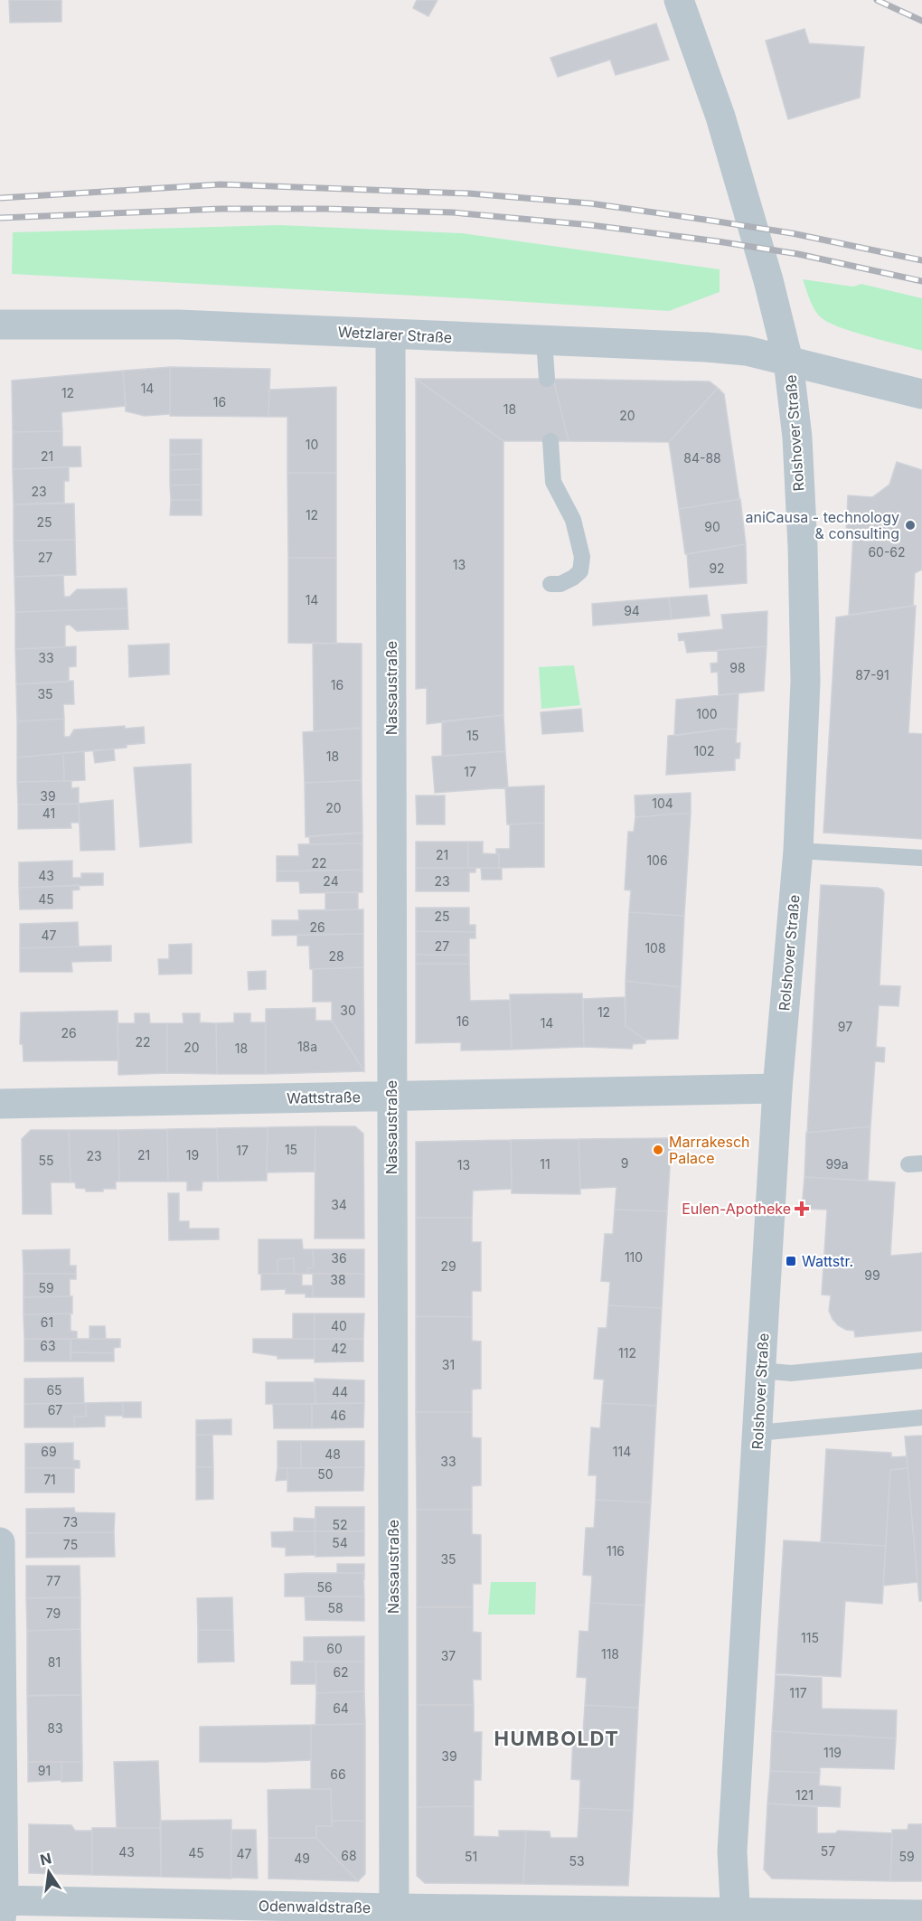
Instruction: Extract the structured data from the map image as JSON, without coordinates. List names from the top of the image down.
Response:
{
  "streets": {
    "street": [
      "Wetzlarer Straße",
      "Rolshover Straße",
      "Nassaustraße",
      "Wattstraße",
      "Odenwaldstraße"
    ]
  },
  "crossings": [
    ["Wetzlarer Straße", "Rolshover Straße"],
    ["Wetzlarer Straße", "Nassaustraße"],
    ["Rolshover Straße", "Wattstraße"],
    ["Rolshover Straße", "Odenwaldstraße"],
    ["Nassaustraße", "Wattstraße"],
    ["Nassaustraße", "Odenwaldstraße"]
  ],
  "districts": ["HUMBOLDT"],
  "places": {
    "other": ["aniCausa - technology & consulting", "Marrakesch Palace"],
    "health": ["Eulen-Apotheke"],
    "transit": ["Wattstr."]
  },
  "house_numbers": [
    "14",
    "12",
    "16",
    "18",
    "20",
    "10",
    "21",
    "84-88",
    "23",
    "12",
    "25",
    "90",
    "60-62",
    "27",
    "13",
    "92",
    "14",
    "94",
    "33",
    "98",
    "87-91",
    "16",
    "35",
    "100",
    "15",
    "102",
    "18",
    "17",
    "39",
    "104",
    "20",
    "41",
    "21",
    "106",
    "22",
    "43",
    "24",
    "23",
    "45",
    "25",
    "26",
    "47",
    "27",
    "108",
    "28",
    "30",
    "12",
    "16",
    "14",
    "97",
    "26",
    "22",
    "18a",
    "20",
    "18",
    "15",
    "17",
    "21",
    "19",
    "23",
    "55",
    "9",
    "11",
    "99a",
    "13",
    "34",
    "110",
    "36",
    "29",
    "99",
    "38",
    "59",
    "61",
    "40",
    "63",
    "42",
    "112",
    "31",
    "65",
    "44",
    "67",
    "46",
    "69",
    "114",
    "48",
    "33",
    "50",
    "71",
    "73",
    "52",
    "54",
    "75",
    "116",
    "35",
    "77",
    "56",
    "58",
    "79",
    "115",
    "60",
    "118",
    "37",
    "81",
    "62",
    "117",
    "64",
    "83",
    "119",
    "39",
    "91",
    "66",
    "121",
    "57",
    "43",
    "45",
    "47",
    "68",
    "51",
    "59",
    "49",
    "53"
  ],
  "north": "top"
}
